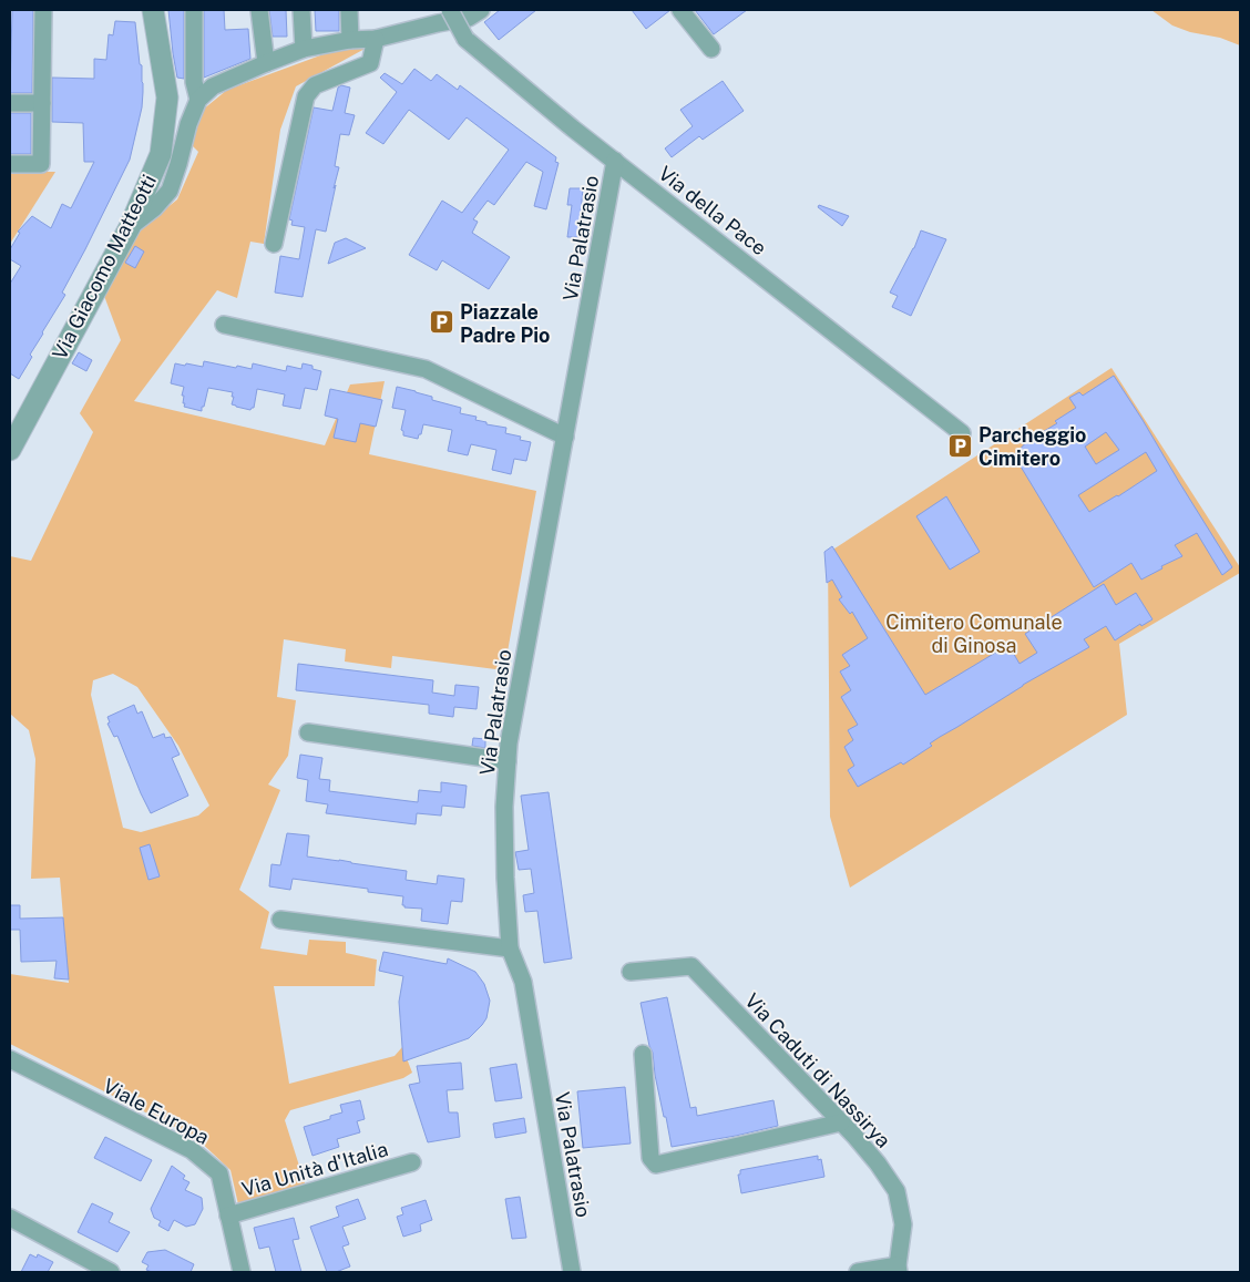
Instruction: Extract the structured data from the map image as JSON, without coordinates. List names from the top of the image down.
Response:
{
  "streets": {
    "street": [
      "Via della Pace",
      "Via Palatrasio",
      "Via Giacomo Matteotti",
      "Via Caduti di Nassirya",
      "Viale Europa",
      "Via Unità d'Italia"
    ]
  },
  "crossings": [
    ["Via della Pace", "Via Palatrasio"],
    ["Viale Europa", "Via Unità d'Italia"]
  ],
  "parks": ["Cimitero Comunale di Ginosa"],
  "places": {
    "parking": ["Piazzale Padre Pio", "Parcheggio Cimitero"]
  }
}
